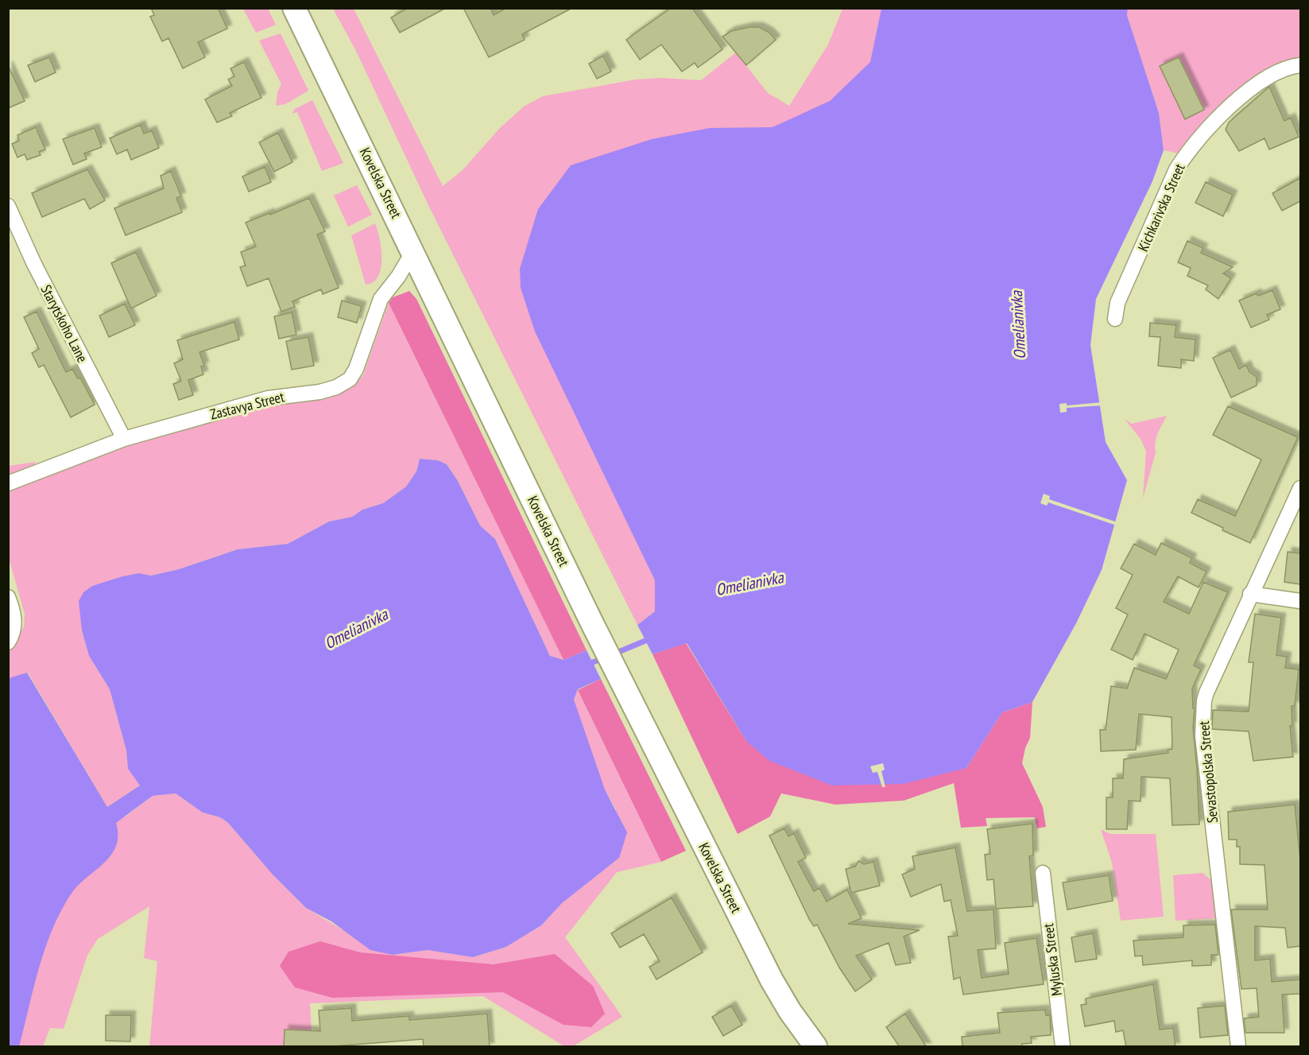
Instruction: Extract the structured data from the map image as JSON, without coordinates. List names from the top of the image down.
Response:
{
  "streets": {
    "main road": ["Kovelska Street"],
    "street": [
      "Kichkarivska Street",
      "Starytskoho Lane",
      "Zastavya Street",
      "Sevastopolska Street",
      "Myluska Street"
    ]
  },
  "crossings": [
    ["Kovelska Street", "Zastavya Street"],
    ["Starytskoho Lane", "Zastavya Street"]
  ],
  "water": ["Omelianivka"]
}
